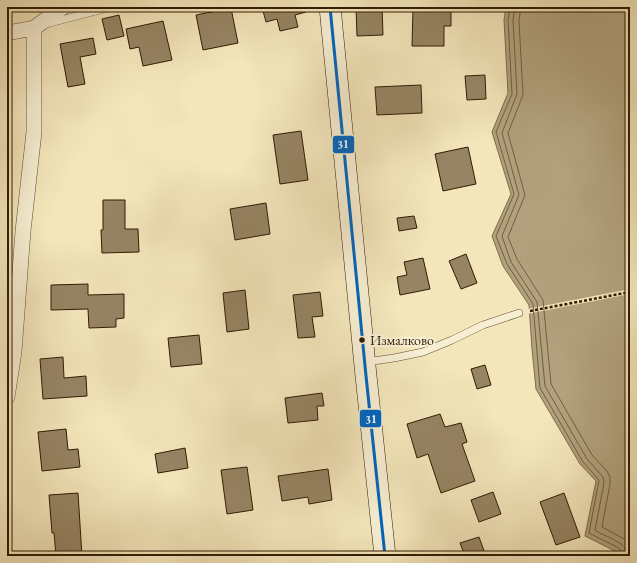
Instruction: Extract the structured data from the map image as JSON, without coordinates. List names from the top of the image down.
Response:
{
  "places": ["Измалково"],
  "lines": ["transit line 31"]
}
